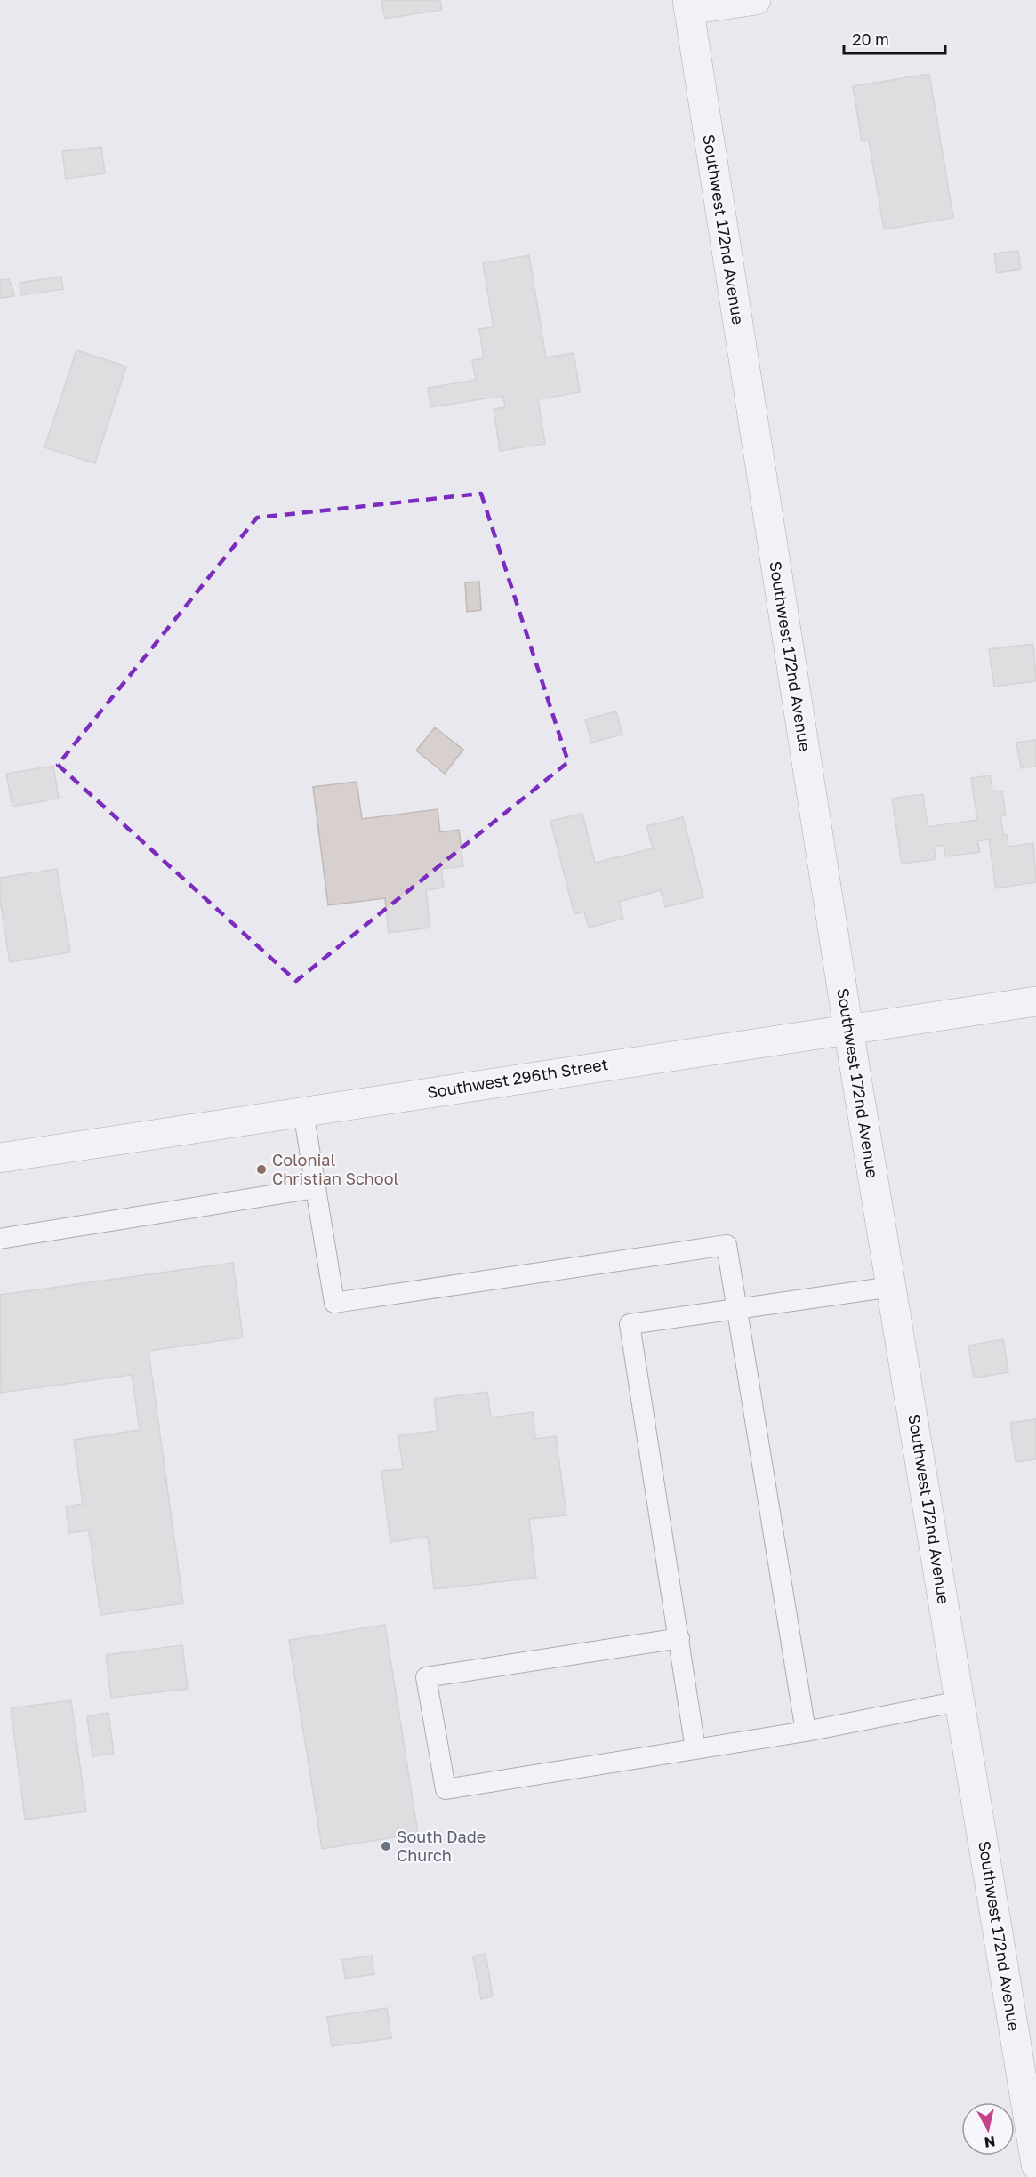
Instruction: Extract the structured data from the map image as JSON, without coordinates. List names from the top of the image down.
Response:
{
  "streets": {
    "street": ["Southwest 172nd Avenue", "Southwest 296th Street"]
  },
  "crossings": [
    ["Southwest 172nd Avenue", "Southwest 296th Street"]
  ],
  "places": ["Colonial Christian School", "South Dade Church"],
  "scale_bar": "20 m",
  "north": "bottom"
}
